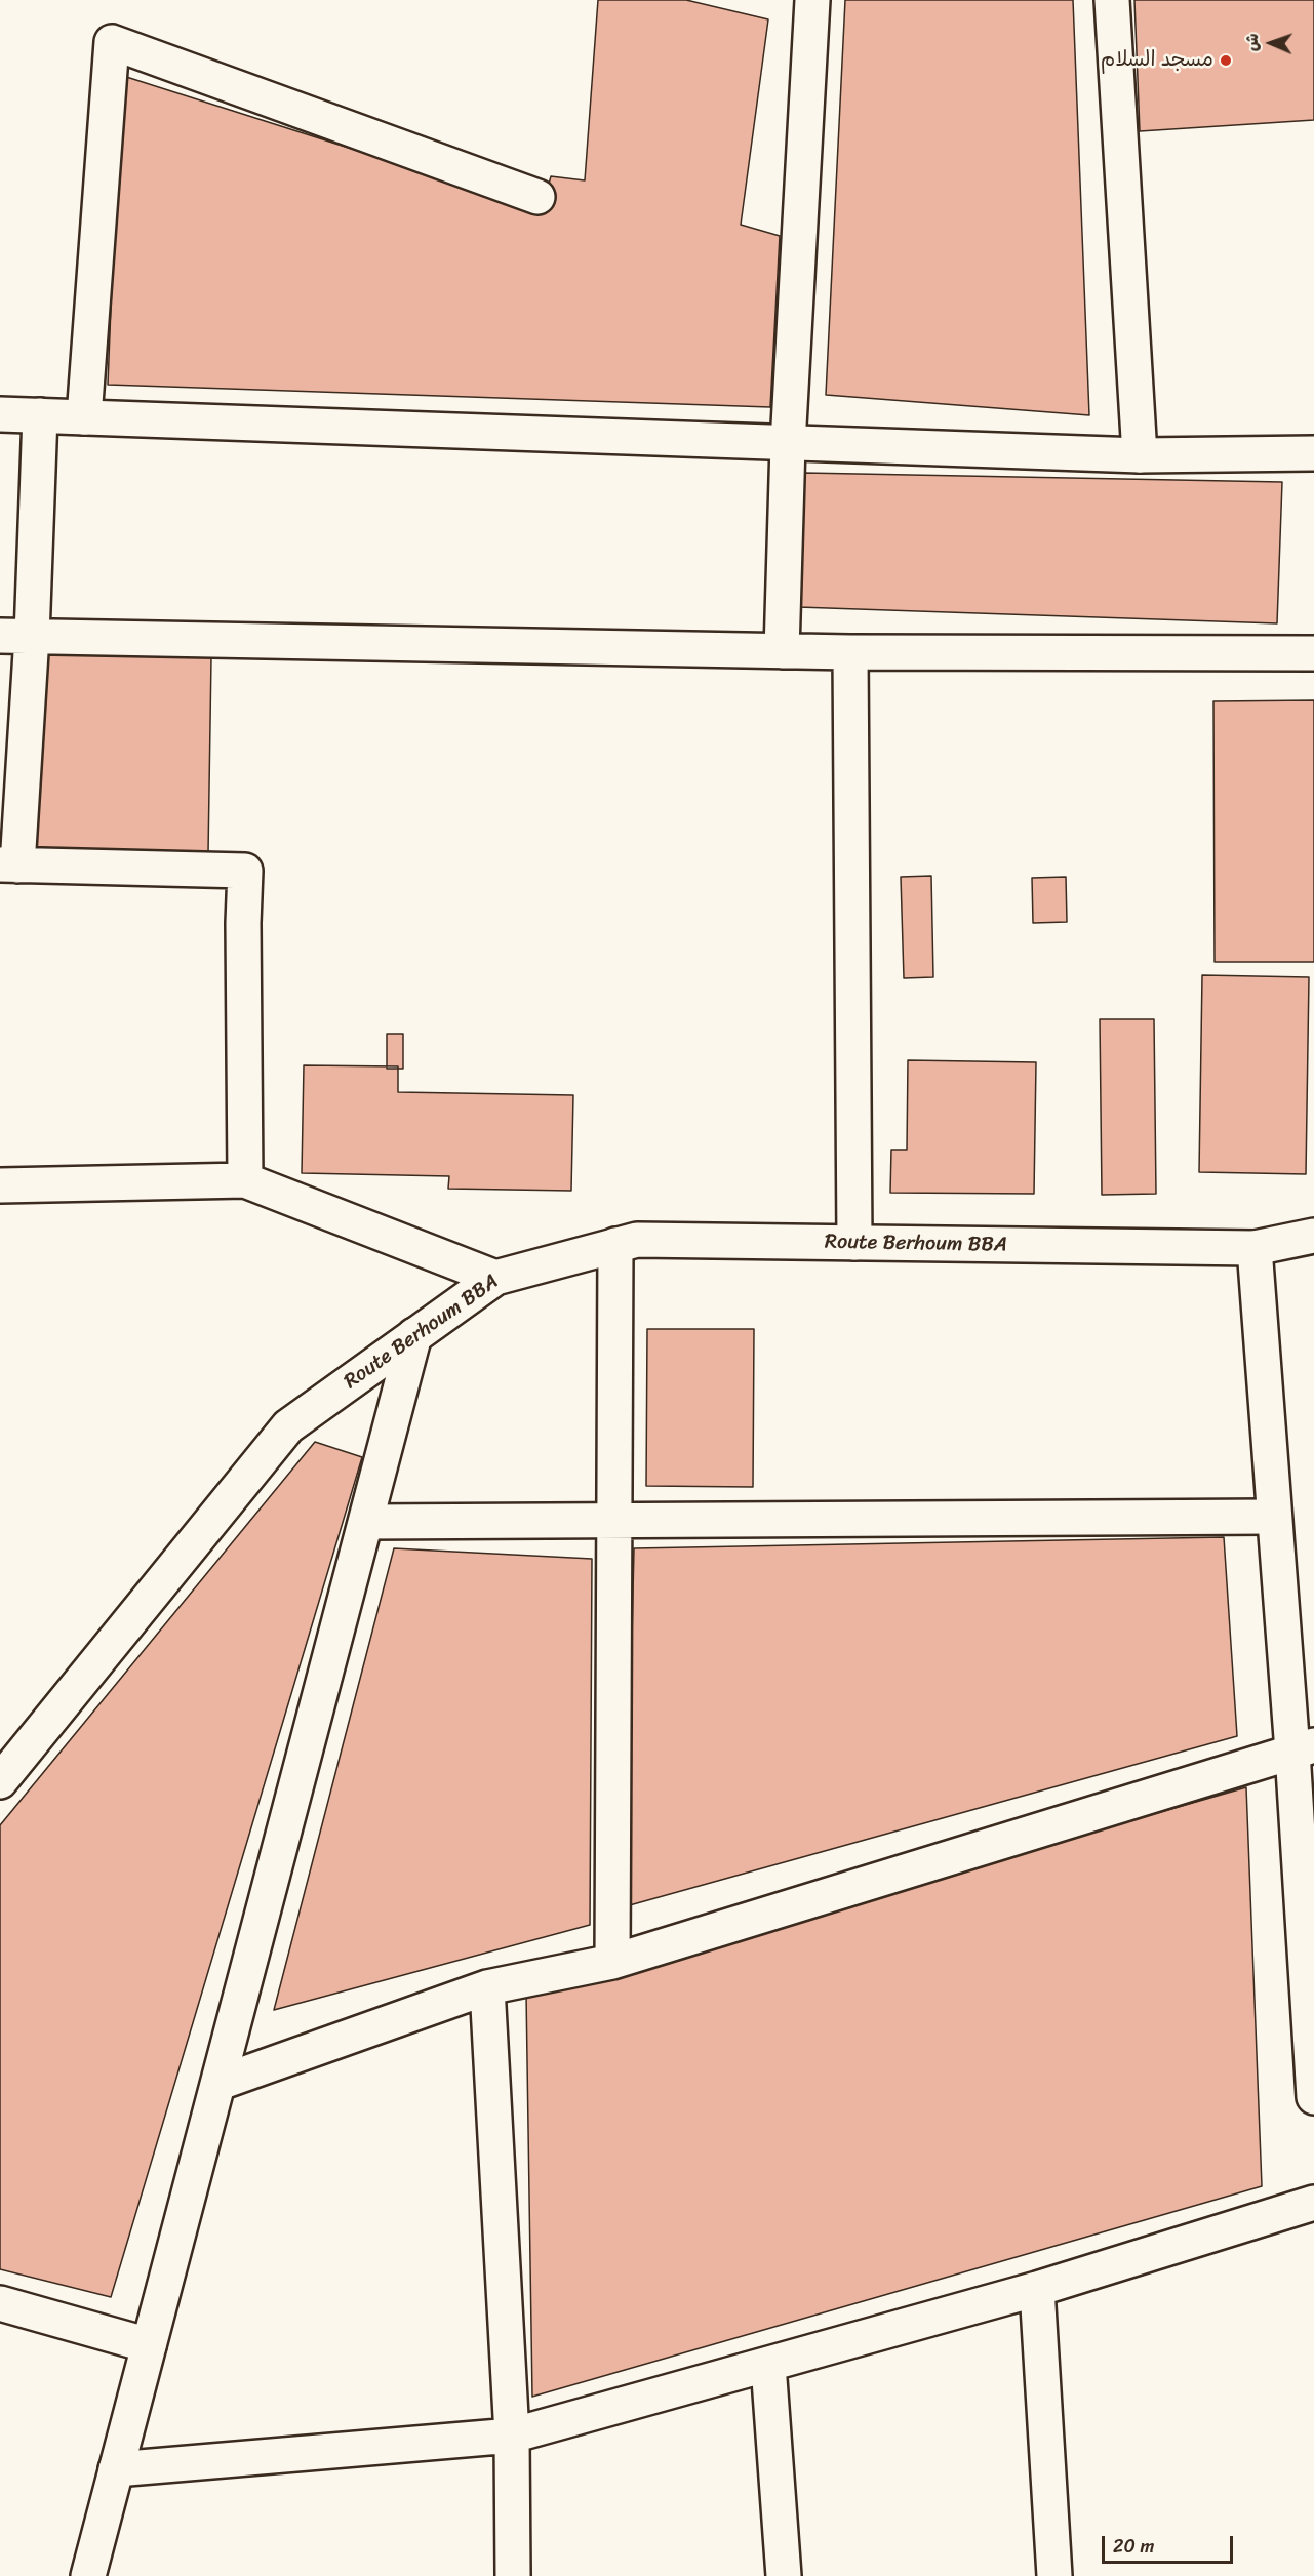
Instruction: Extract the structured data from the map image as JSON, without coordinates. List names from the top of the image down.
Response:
{
  "streets": {
    "street": ["Route Berhoum BBA"]
  },
  "places": ["مسجد السلام"],
  "scale_bar": "20 m",
  "north": "left"
}
